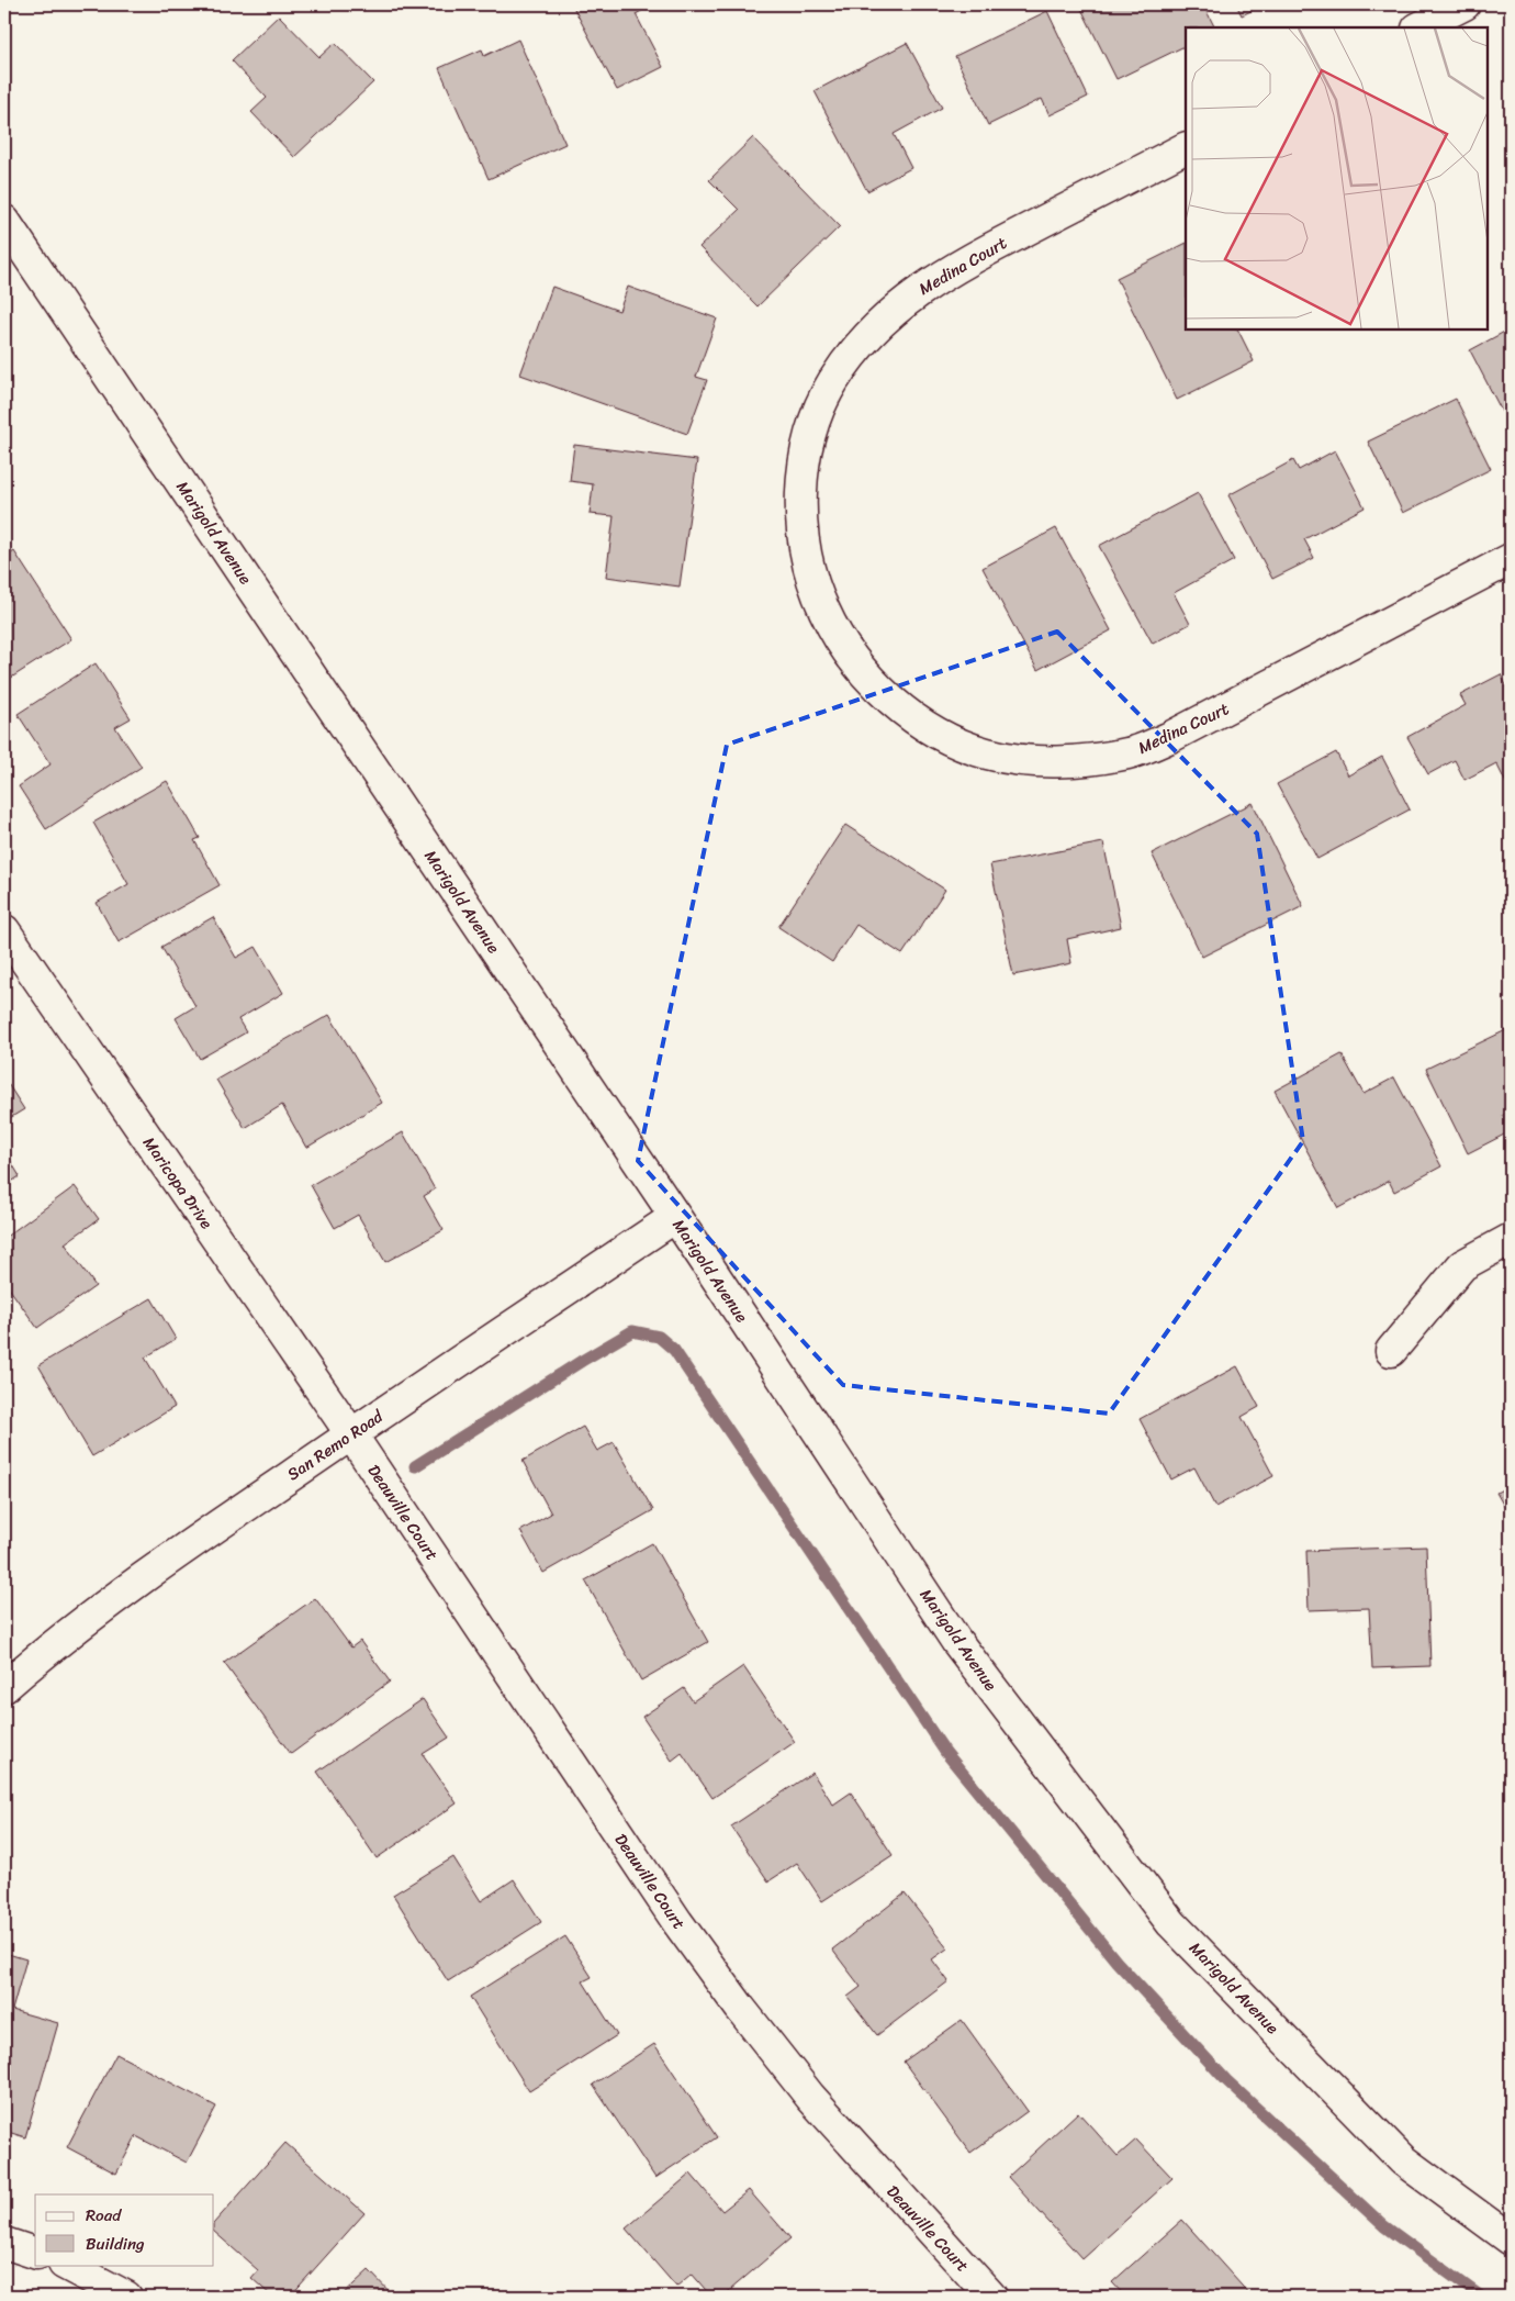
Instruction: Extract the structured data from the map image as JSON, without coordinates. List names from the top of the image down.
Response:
{
  "streets": {
    "street": [
      "Medina Court",
      "Marigold Avenue",
      "Maricopa Drive",
      "San Remo Road",
      "Deauville Court"
    ]
  },
  "crossings": [
    ["Marigold Avenue", "San Remo Road"],
    ["Maricopa Drive", "San Remo Road"],
    ["Maricopa Drive", "Deauville Court"],
    ["San Remo Road", "Deauville Court"]
  ],
  "legend": ["Road", "Building"]
}
